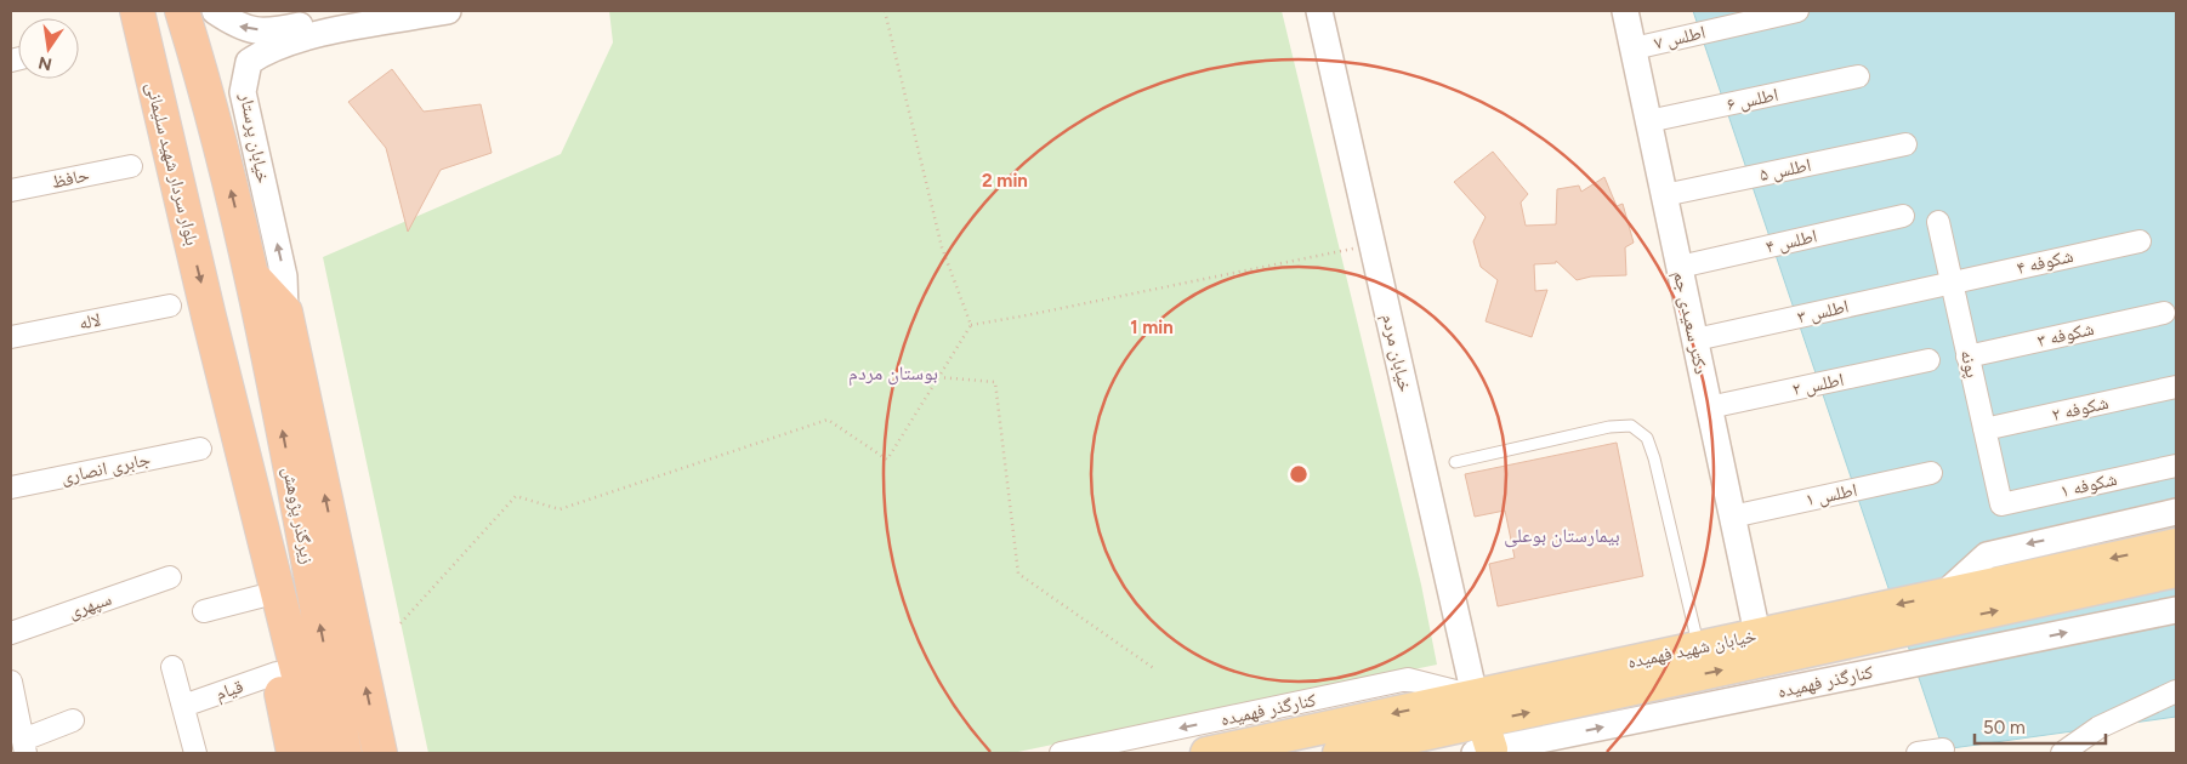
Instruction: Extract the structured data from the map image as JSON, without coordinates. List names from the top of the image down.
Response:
{
  "streets": {
    "highway": ["بلوار سردار شهید سلیمانی", "زیرگذر پژوهش"],
    "main road": ["خیابان شهید فهمیده"],
    "street": [
      "اطلس ۷",
      "اطلس ۶",
      "خیابان پرستار",
      "اطلس ۵",
      "حافظ",
      "اطلس ۴",
      "شکوفه ۴",
      "اطلس ۳",
      "لاله",
      "دکتر سعیدی جم",
      "شکوفه ۳",
      "خیابان مردم",
      "پونه",
      "اطلس ۲",
      "شکوفه ۲",
      "جابری انصاری",
      "شکوفه ۱",
      "اطلس ۱",
      "سپهری",
      "کنارگذر فهمیده",
      "قیام"
    ]
  },
  "crossings": [
    ["اطلس ۷", "دکتر سعیدی جم"],
    ["اطلس ۶", "دکتر سعیدی جم"],
    ["بلوار سردار شهید سلیمانی", "زیرگذر پژوهش"],
    ["اطلس ۵", "دکتر سعیدی جم"],
    ["اطلس ۴", "دکتر سعیدی جم"],
    ["شکوفه ۴", "اطلس ۳"],
    ["شکوفه ۴", "پونه"],
    ["اطلس ۳", "دکتر سعیدی جم"],
    ["اطلس ۳", "پونه"],
    ["دکتر سعیدی جم", "اطلس ۲"],
    ["دکتر سعیدی جم", "اطلس ۱"],
    ["دکتر سعیدی جم", "خیابان شهید فهمیده"],
    ["شکوفه ۳", "پونه"],
    ["خیابان مردم", "خیابان شهید فهمیده"],
    ["خیابان مردم", "کنارگذر فهمیده"],
    ["پونه", "شکوفه ۲"],
    ["پونه", "شکوفه ۱"],
    ["خیابان شهید فهمیده", "کنارگذر فهمیده"]
  ],
  "districts": ["بوستان مردم", "بیمارستان بوعلی"],
  "scale_bar": "50 m",
  "north": "bottom",
  "rings": ["2 min", "1 min"]
}
